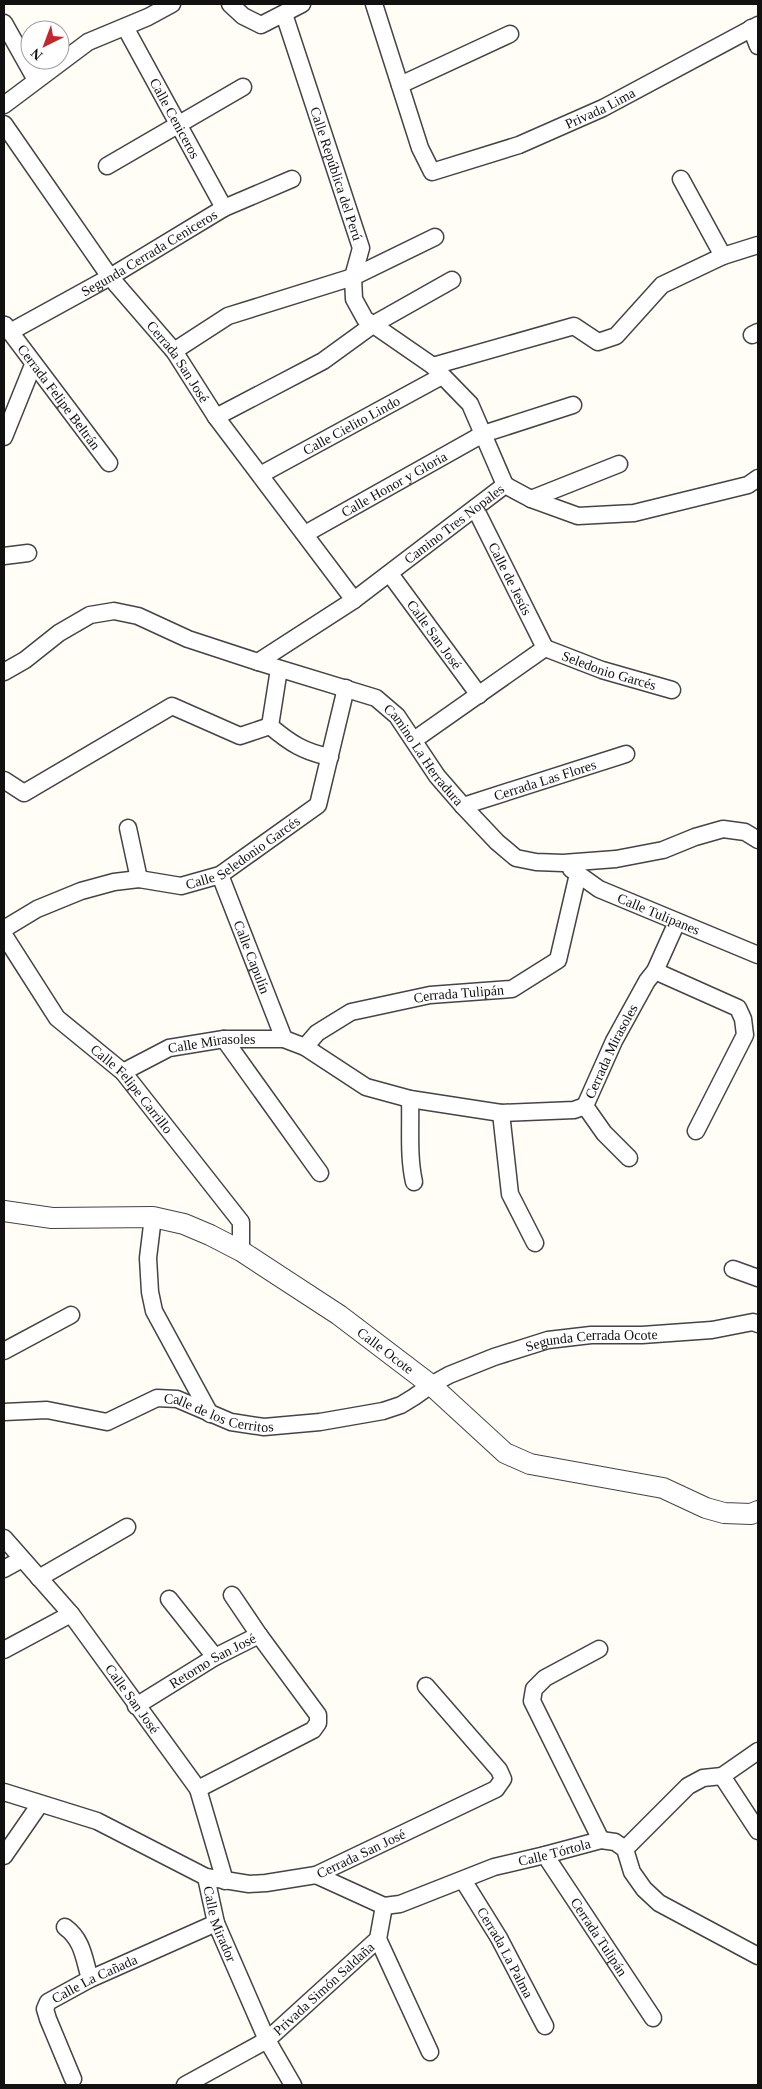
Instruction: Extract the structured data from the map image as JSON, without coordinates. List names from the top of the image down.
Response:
{
  "streets": {
    "street": [
      "Privada Lima",
      "Calle Ceniceros",
      "Calle República del Perú",
      "Segunda Cerrada Ceniceros",
      "Cerrada San José",
      "Cerrada Felipe Beltrán",
      "Calle Cielito Lindo",
      "Calle Honor y Gloria",
      "Camino Tres Nopales",
      "Calle de Jesús",
      "Calle San José",
      "Seledonio Garcés",
      "Camino La Herradura",
      "Cerrada Las Flores",
      "Calle Seledonio Garcés",
      "Calle Tulipanes",
      "Calle Capulín",
      "Cerrada Tulipán",
      "Calle Mirasoles",
      "Cerrada Mirasoles",
      "Calle Felipe Carrillo",
      "Segunda Cerrada Ocote",
      "Calle Ocote",
      "Calle de los Cerritos",
      "Retorno San José",
      "Calle Tórtola",
      "Calle Mirador",
      "Cerrada La Palma",
      "Calle La Cañada",
      "Privada Simón Saldaña"
    ]
  },
  "crossings": [
    ["Calle Ceniceros", "Segunda Cerrada Ceniceros"],
    ["Calle República del Perú", "Calle Cielito Lindo"],
    ["Calle República del Perú", "Calle Honor y Gloria"],
    ["Calle República del Perú", "Camino Tres Nopales"],
    ["Segunda Cerrada Ceniceros", "Cerrada San José"],
    ["Segunda Cerrada Ceniceros", "Cerrada Felipe Beltrán"],
    ["Cerrada San José", "Calle Cielito Lindo"],
    ["Cerrada San José", "Calle Honor y Gloria"],
    ["Cerrada San José", "Camino Tres Nopales"],
    ["Cerrada San José", "Calle San José"],
    ["Cerrada San José", "Calle Mirador"],
    ["Camino Tres Nopales", "Calle de Jesús"],
    ["Camino Tres Nopales", "Calle San José"],
    ["Camino Tres Nopales", "Camino La Herradura"],
    ["Calle de Jesús", "Seledonio Garcés"],
    ["Calle San José", "Retorno San José"],
    ["Camino La Herradura", "Cerrada Las Flores"],
    ["Camino La Herradura", "Calle Seledonio Garcés"],
    ["Camino La Herradura", "Calle Tulipanes"],
    ["Calle Seledonio Garcés", "Calle Capulín"],
    ["Calle Tulipanes", "Cerrada Tulipán"],
    ["Calle Tulipanes", "Cerrada Mirasoles"],
    ["Calle Capulín", "Calle Mirasoles"],
    ["Cerrada Tulipán", "Calle Mirasoles"],
    ["Cerrada Tulipán", "Cerrada Mirasoles"],
    ["Cerrada Tulipán", "Calle Tórtola"],
    ["Calle Mirasoles", "Cerrada Mirasoles"],
    ["Calle Mirasoles", "Calle Felipe Carrillo"],
    ["Calle Felipe Carrillo", "Calle Ocote"],
    ["Segunda Cerrada Ocote", "Calle Ocote"],
    ["Segunda Cerrada Ocote", "Calle de los Cerritos"],
    ["Calle Ocote", "Calle de los Cerritos"],
    ["Calle Tórtola", "Cerrada La Palma"],
    ["Calle Tórtola", "Privada Simón Saldaña"],
    ["Calle Mirador", "Calle La Cañada"],
    ["Calle Mirador", "Privada Simón Saldaña"]
  ],
  "north": "bottom left"
}
